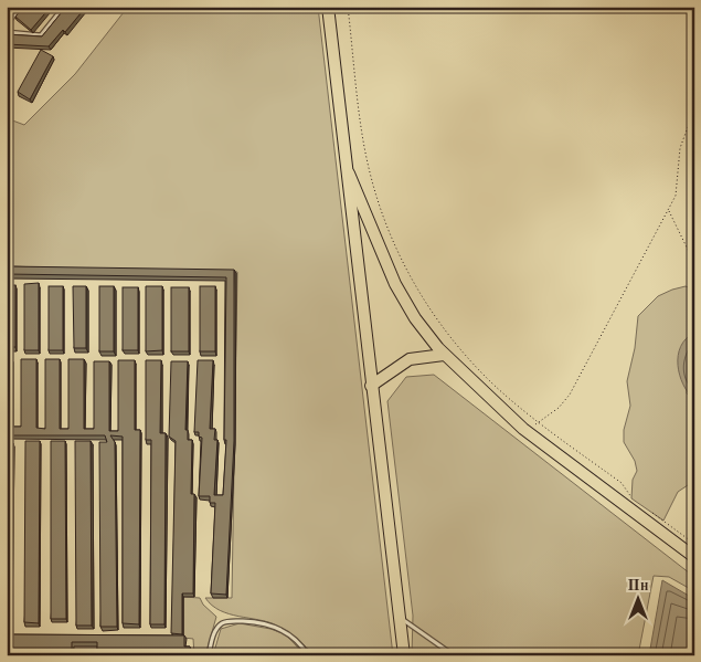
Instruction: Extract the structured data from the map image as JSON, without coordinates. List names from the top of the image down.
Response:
{
  "north": "top"
}
